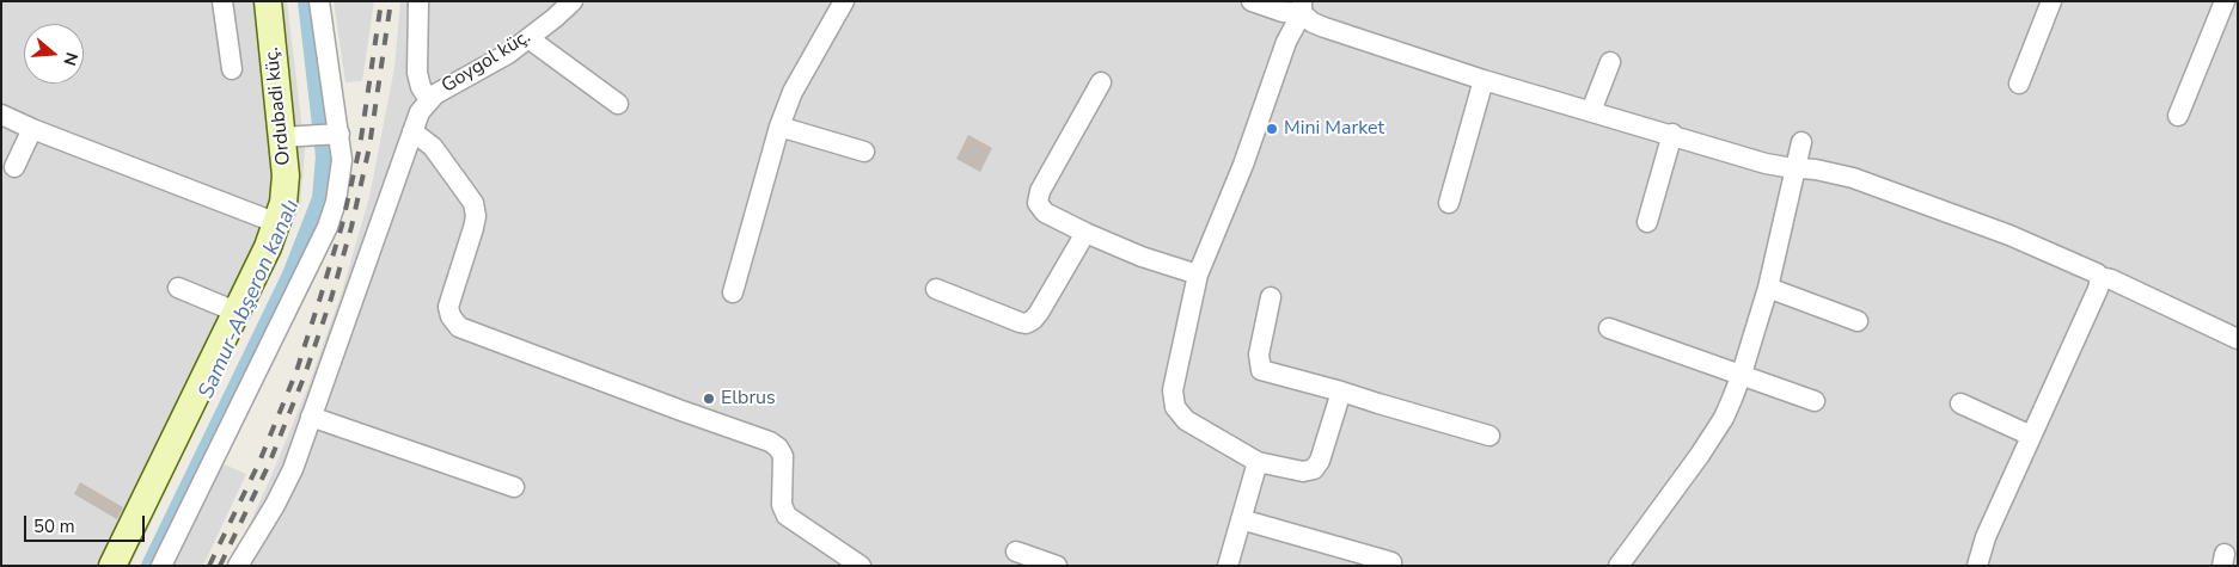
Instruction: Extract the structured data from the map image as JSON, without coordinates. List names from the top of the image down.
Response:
{
  "streets": {
    "street": ["Goygol küç.", "Ordubadi küç."]
  },
  "water": ["Samur-Abşeron kanalı"],
  "places": ["Mini Market", "Elbrus"],
  "scale_bar": "50 m",
  "north": "right"
}
